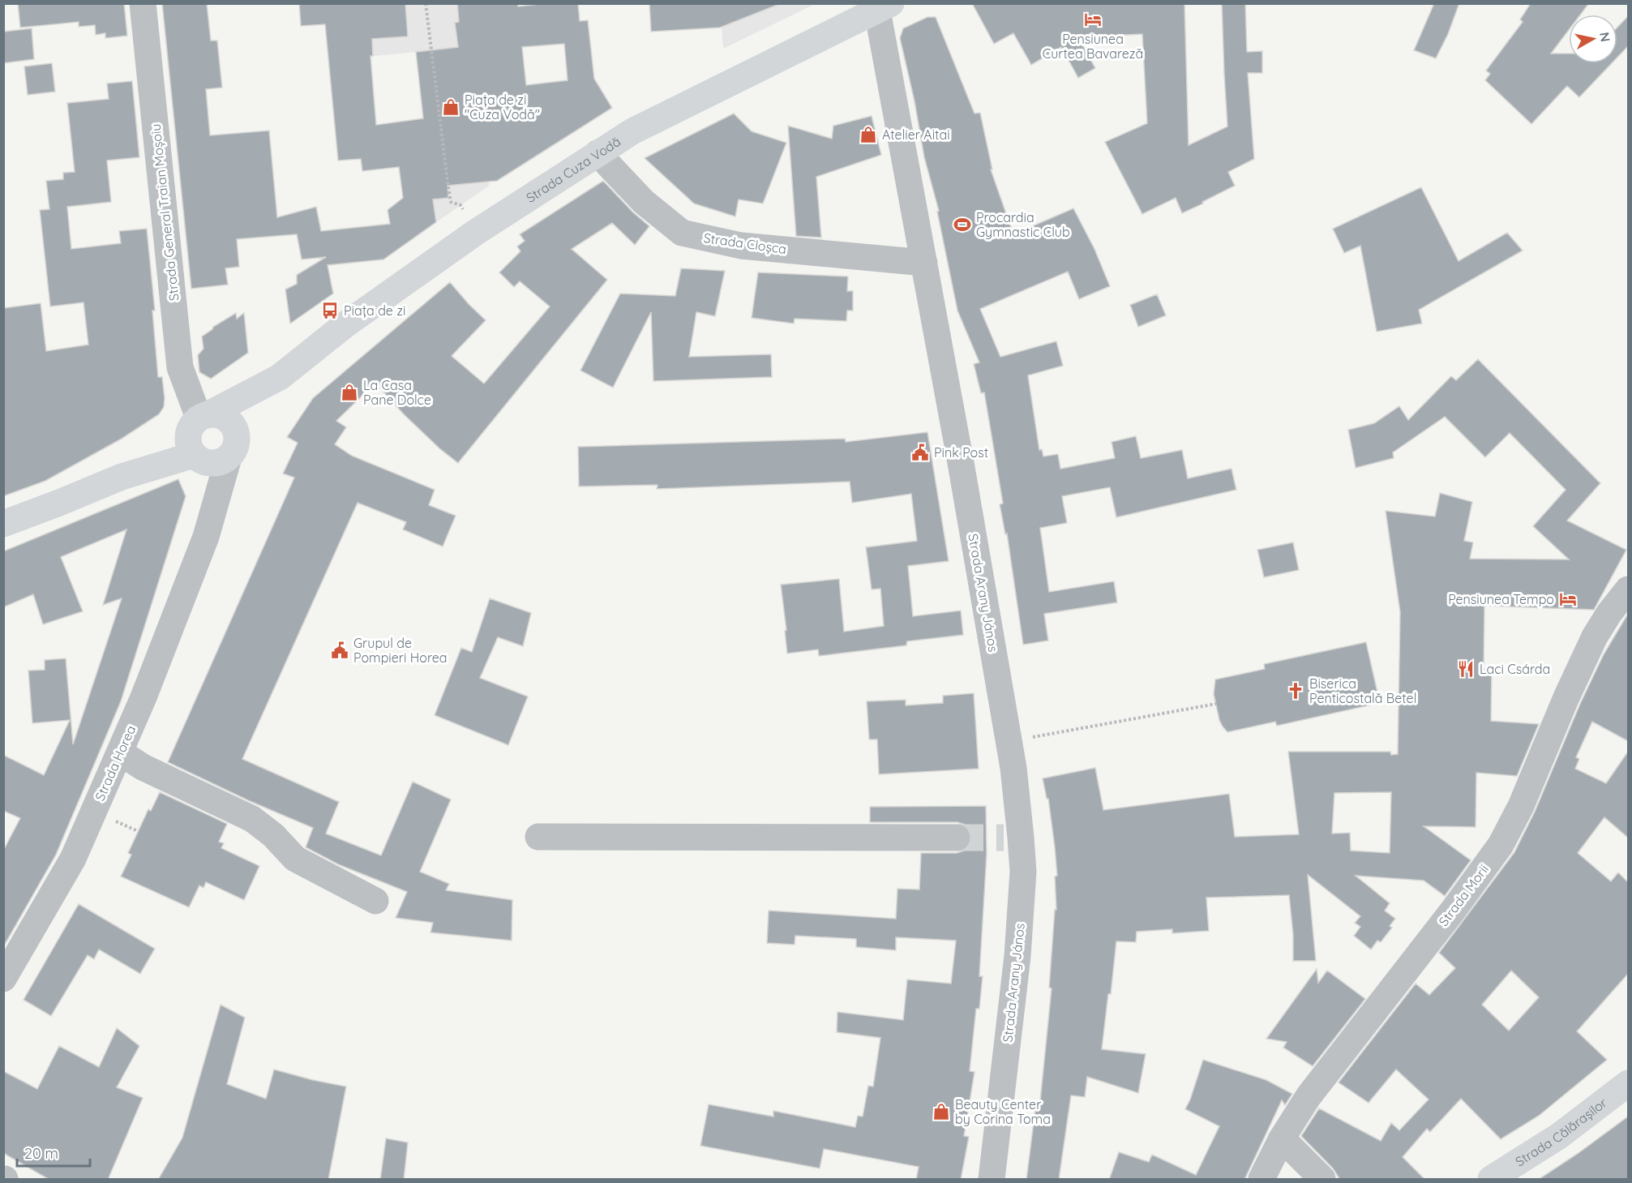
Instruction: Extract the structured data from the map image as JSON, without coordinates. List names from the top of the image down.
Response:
{
  "streets": {
    "main road": ["Strada Cuza Vodă", "Strada Călărașilor"],
    "street": [
      "Strada General Traian Moșoiu",
      "Strada Cloșca",
      "Strada Arany János",
      "Strada Horea",
      "Strada Morii"
    ]
  },
  "crossings": [
    ["Strada Cuza Vodă", "Strada General Traian Moșoiu"],
    ["Strada Cuza Vodă", "Strada Cloșca"],
    ["Strada Cuza Vodă", "Strada Arany János"],
    ["Strada Cuza Vodă", "Strada Horea"],
    ["Strada Cloșca", "Strada Arany János"]
  ],
  "places": {
    "hotel": ["Pensiunea Curtea Bavareză", "Pensiunea Tempo"],
    "shop": [
      "Piața de zi \"Cuza Vodă\"",
      "Atelier Aitai",
      "La Casa Pane Dolce",
      "Beauty Center by Corina Toma"
    ],
    "sports": ["Procardia Gymnastic Club"],
    "bus stop": ["Piața de zi"],
    "public building": ["Pink Post", "Grupul de Pompieri Horea"],
    "restaurant": ["Laci Csárda"],
    "church": ["Biserica Penticostală Betel"]
  },
  "scale_bar": "20 m",
  "north": "right"
}
